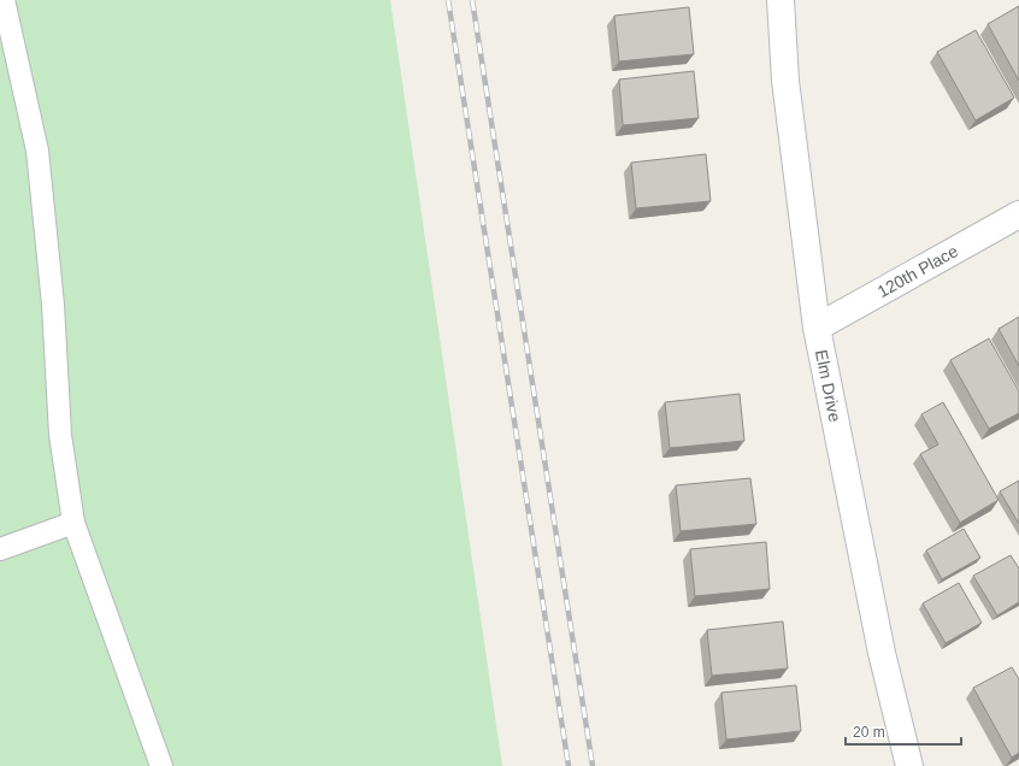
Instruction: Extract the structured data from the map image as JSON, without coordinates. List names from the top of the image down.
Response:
{
  "streets": {
    "street": ["120th Place", "Elm Drive"]
  },
  "crossings": [
    ["120th Place", "Elm Drive"]
  ],
  "scale_bar": "20 m"
}
